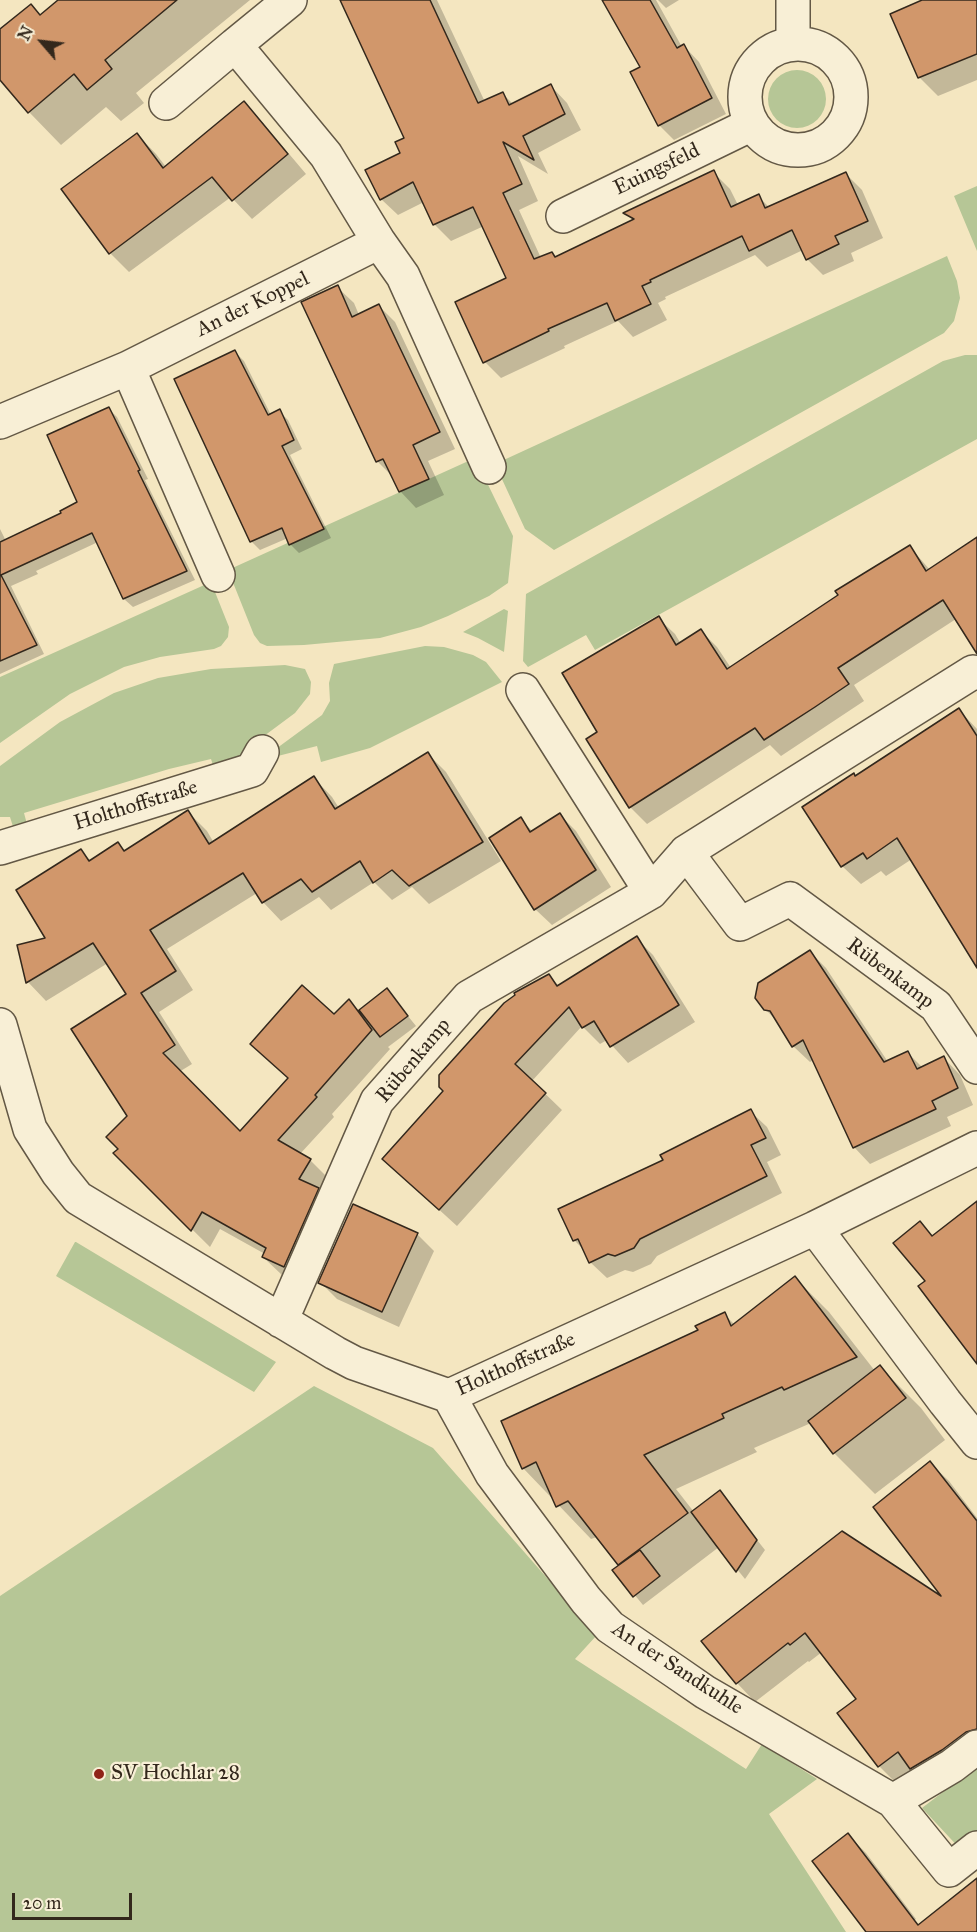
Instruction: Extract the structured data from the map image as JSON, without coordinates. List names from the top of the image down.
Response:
{
  "streets": {
    "street": [
      "Euingsfeld",
      "An der Koppel",
      "Holthoffstraße",
      "Rübenkamp",
      "An der Sandkuhle"
    ]
  },
  "crossings": [
    ["Holthoffstraße", "Rübenkamp"],
    ["Holthoffstraße", "An der Sandkuhle"]
  ],
  "places": ["SV Hochlar 28"],
  "scale_bar": "20 m",
  "north": "top left"
}
